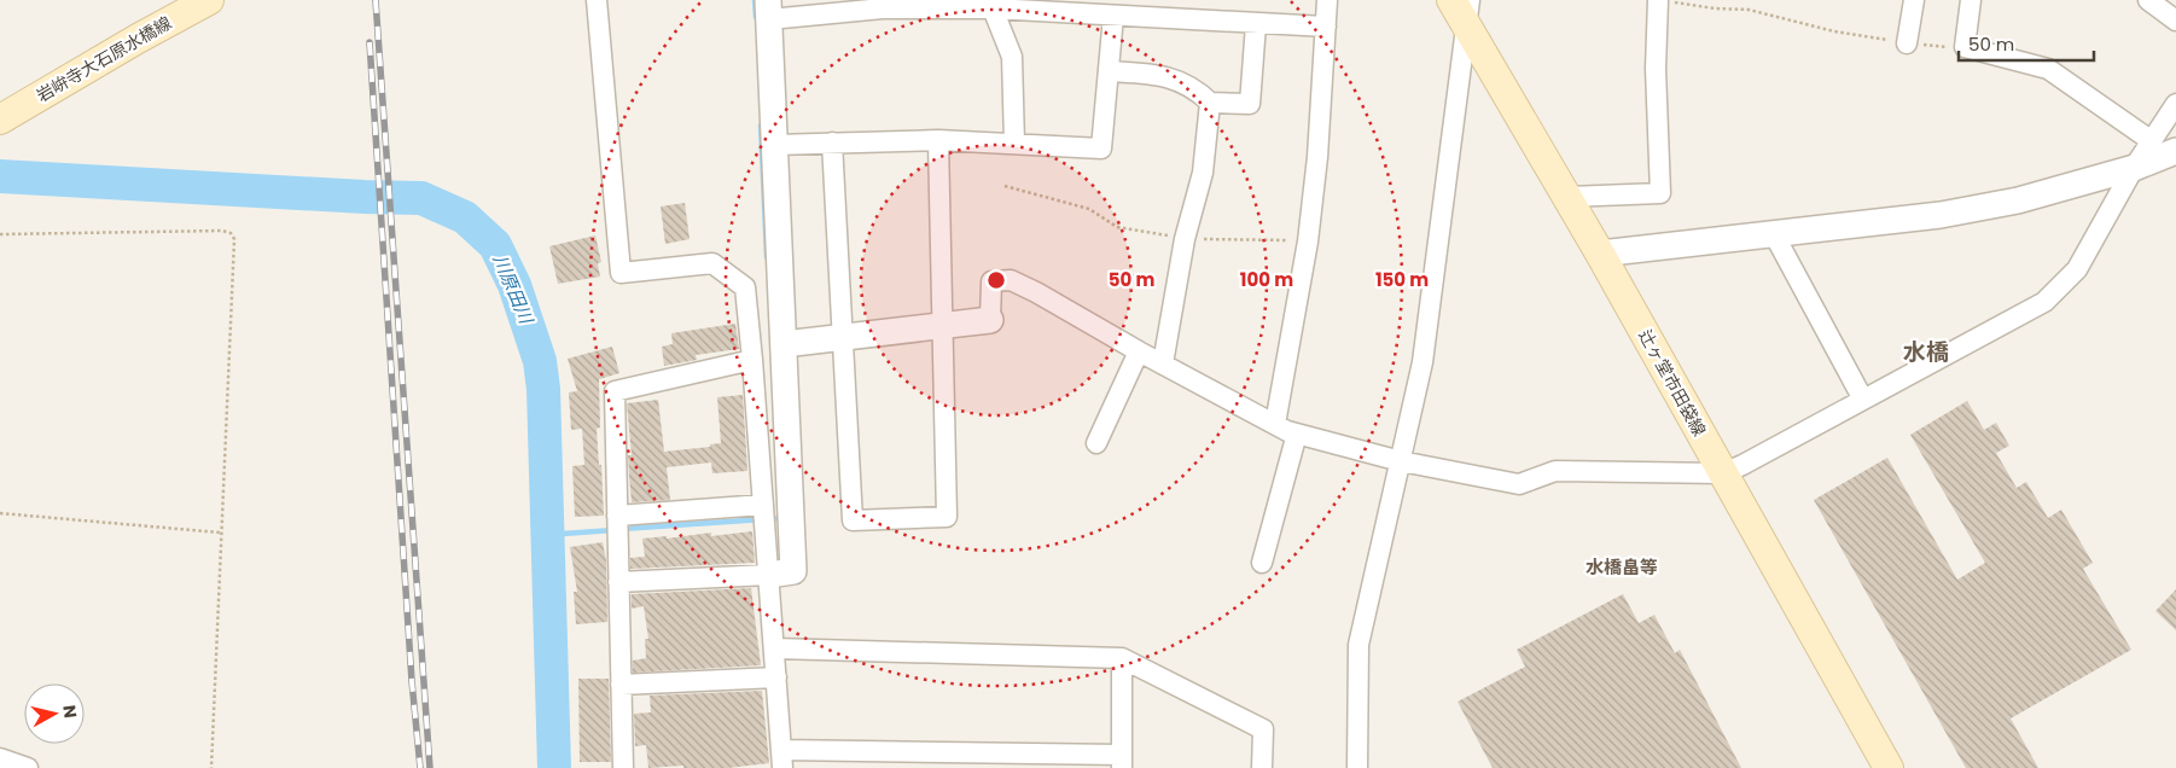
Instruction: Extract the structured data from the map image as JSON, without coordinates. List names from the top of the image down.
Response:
{
  "streets": {
    "main road": ["岩峅寺大石原水橋線", "辻ヶ堂市田袋線"]
  },
  "districts": ["水橋", "水橋畠等"],
  "water": ["川原田川"],
  "scale_bar": "50 m",
  "north": "right",
  "rings": ["50 m", "100 m", "150 m"]
}
